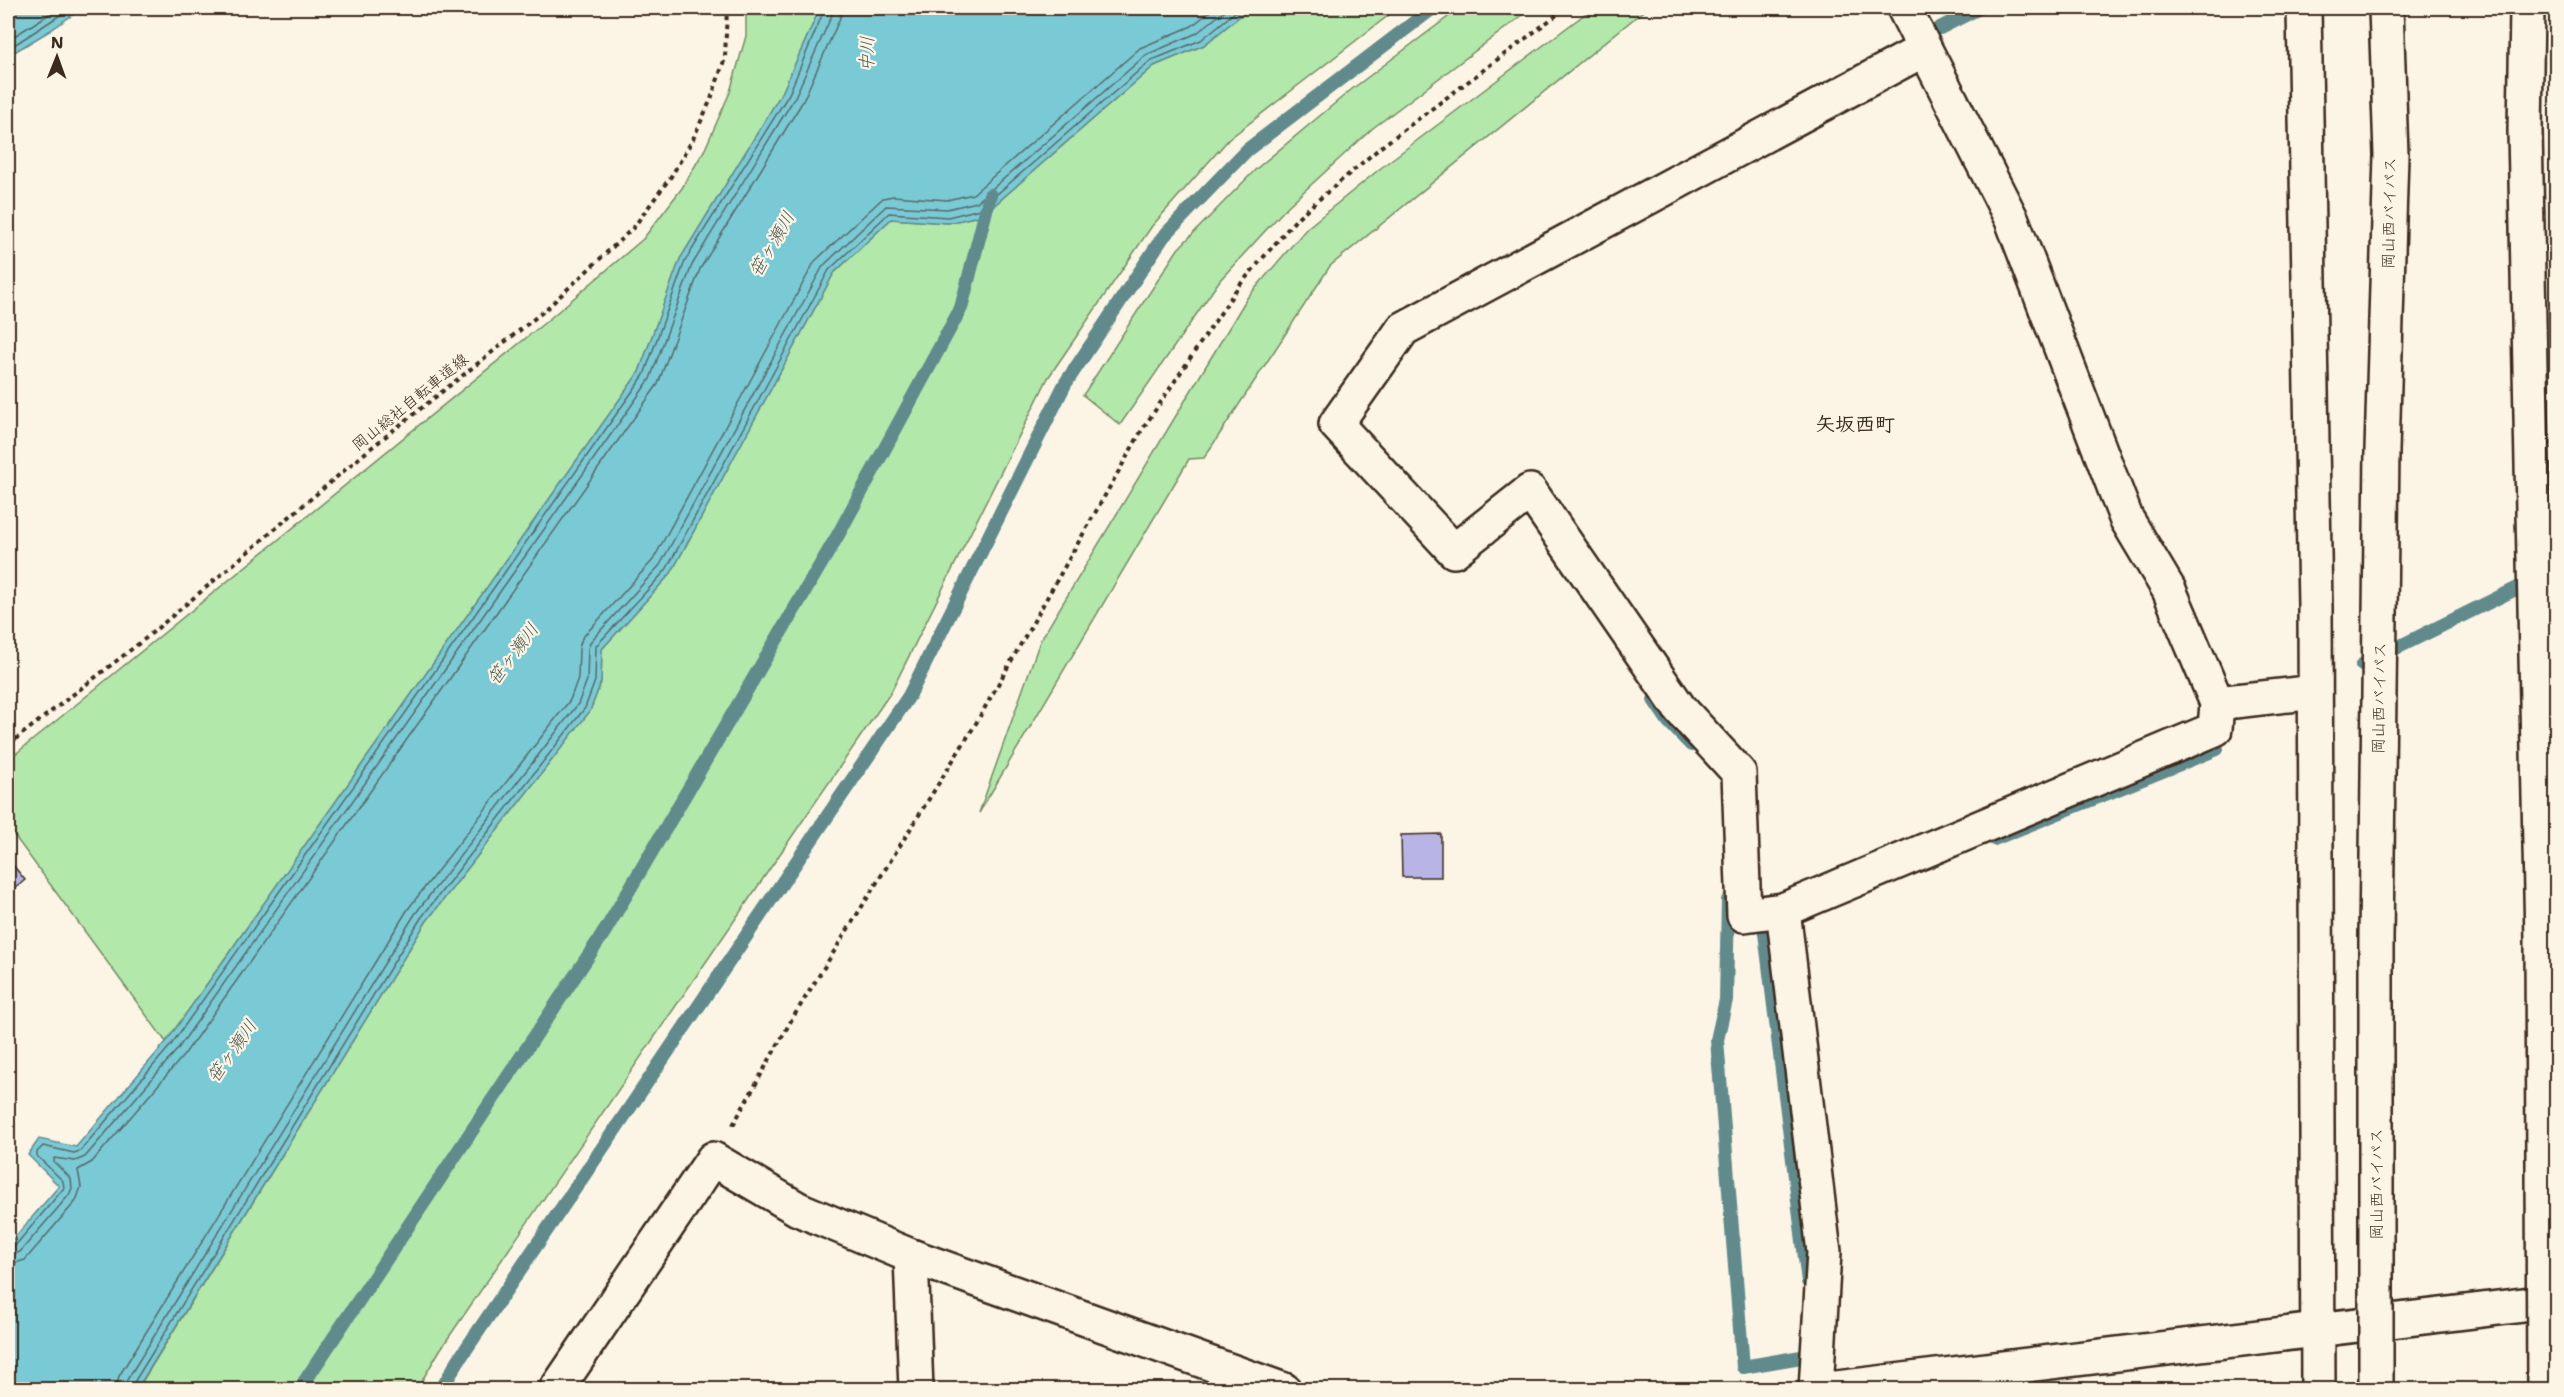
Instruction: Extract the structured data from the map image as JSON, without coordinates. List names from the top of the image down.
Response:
{
  "streets": {
    "main road": ["岡山西バイパス"],
    "path": ["岡山総社自転車道線"]
  },
  "districts": ["矢坂西町"],
  "water": ["中川", "笹ヶ瀬川"],
  "north": "top"
}
